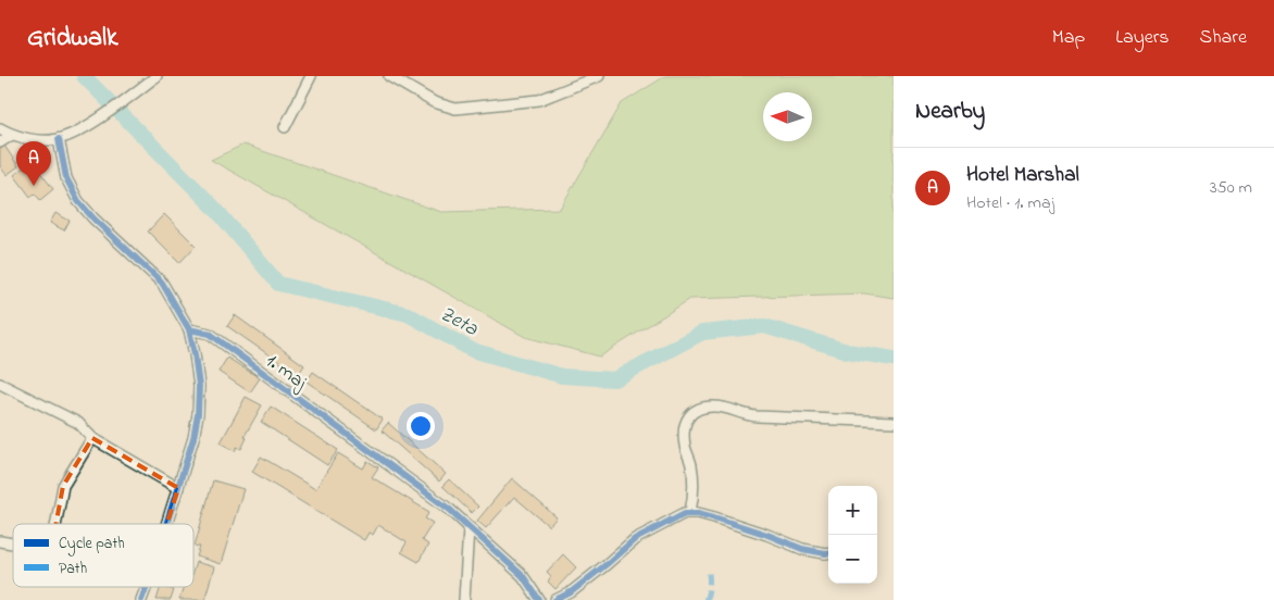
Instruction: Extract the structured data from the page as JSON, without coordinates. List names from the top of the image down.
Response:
{
  "streets": {
    "street": ["1. maj"]
  },
  "water": ["Zeta"],
  "legend": ["Cycle path", "Path"],
  "north": "left",
  "page": {
    "header": "Gridwalk",
    "nav": ["Map", "Layers", "Share"],
    "heading": "Nearby",
    "pins": "A",
    "list": [
      {
        "mark": "A",
        "name": "Hotel Marshal",
        "note": "Hotel · 1. maj",
        "value": "350 m"
      }
    ],
    "map_buttons": ["+", "−"]
  }
}
